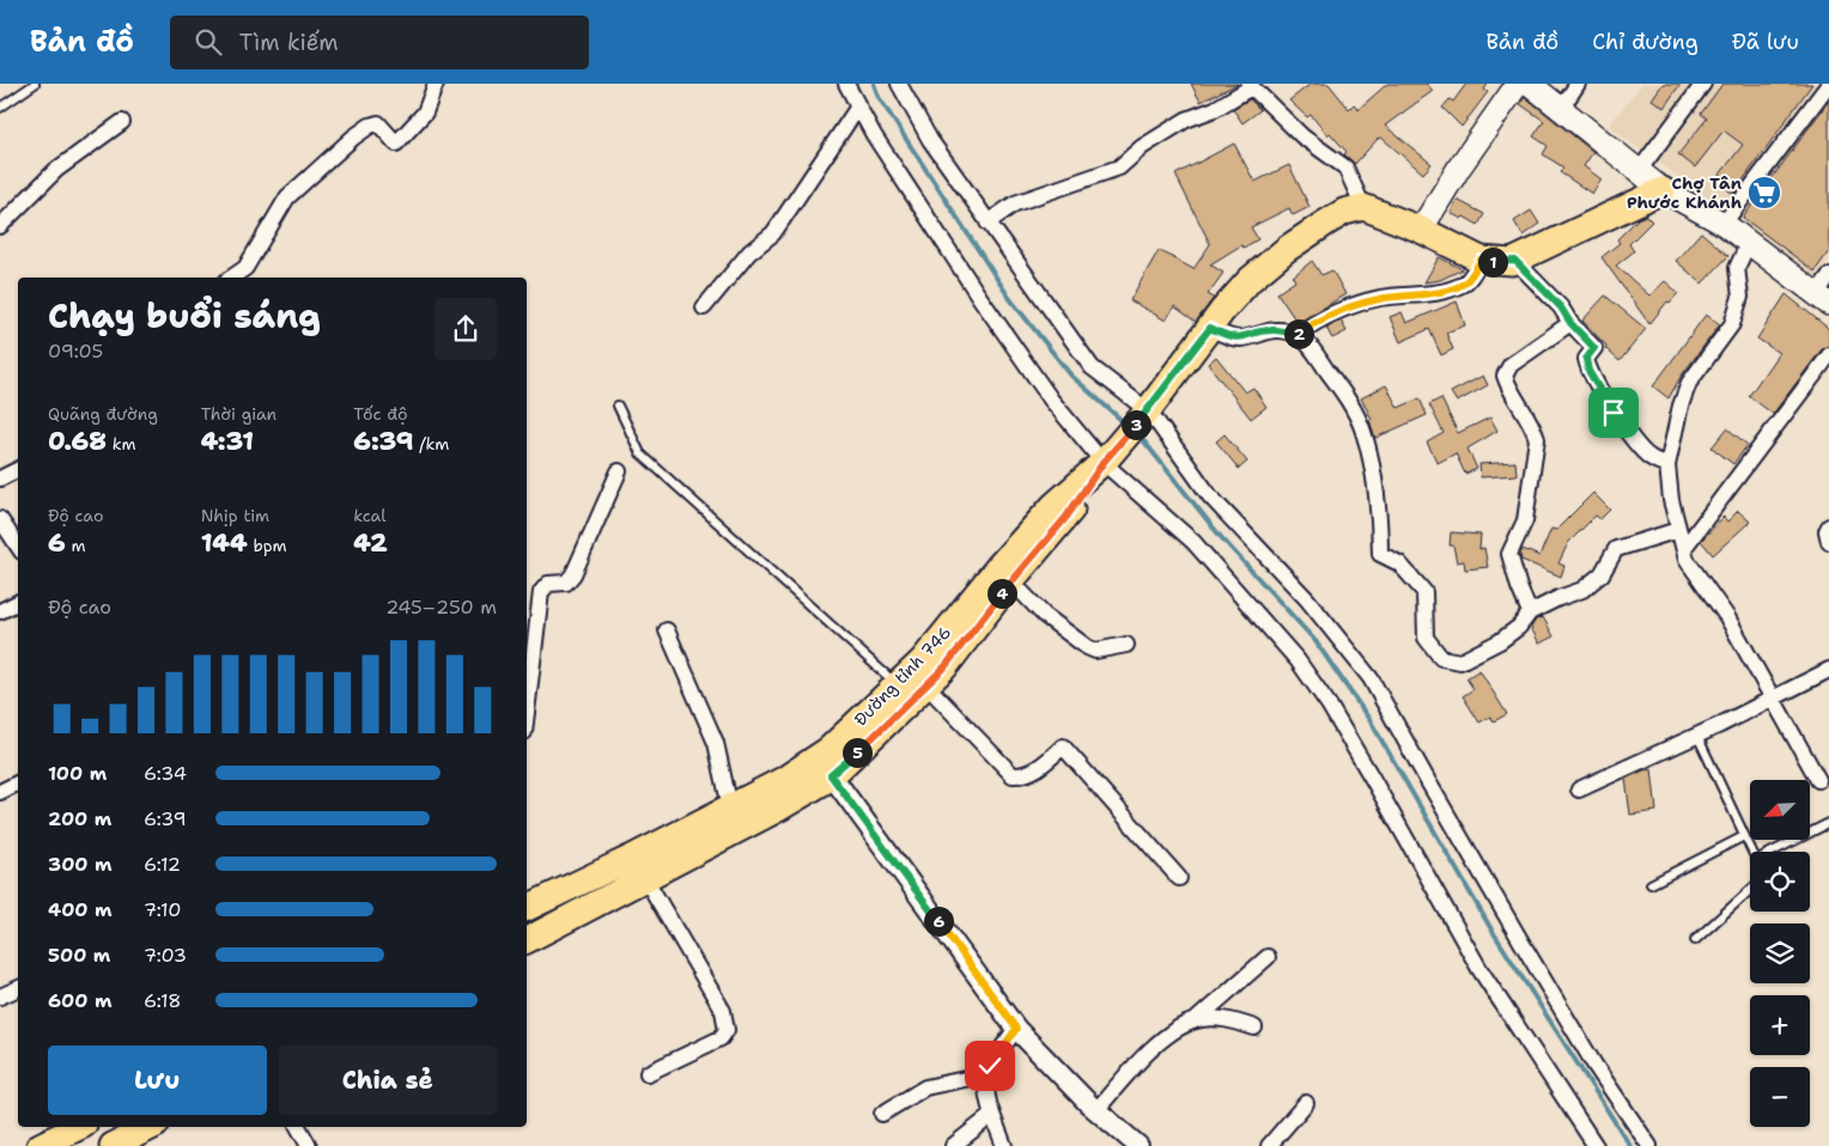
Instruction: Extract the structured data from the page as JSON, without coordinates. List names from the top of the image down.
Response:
{
  "streets": {
    "main road": ["Đường tỉnh 746"]
  },
  "places": {
    "supermarket": ["Chợ Tân Phước Khánh"]
  },
  "north": "bottom left",
  "page": {
    "header": "Bản đồ",
    "search": "Tìm kiếm",
    "nav": ["Bản đồ", "Chỉ đường", "Đã lưu"],
    "pins": [
      "1",
      "2",
      "3",
      "4",
      "5",
      "6"
    ],
    "heading": ["Chạy buổi sáng", "09:05"],
    "stats": [
      ["Quãng đường", "0.68 km"],
      ["Thời gian", "4:31"],
      ["Tốc độ", "6:39 /km"],
      ["Độ cao", "6 m"],
      ["Nhịp tim", "144 bpm"],
      ["kcal", "42"]
    ],
    "chart": ["Độ cao", "245–250 m"],
    "list": [
      {
        "name": "100 m",
        "note": "6:34"
      },
      {
        "name": "200 m",
        "note": "6:39"
      },
      {
        "name": "300 m",
        "note": "6:12"
      },
      {
        "name": "400 m",
        "note": "7:10"
      },
      {
        "name": "500 m",
        "note": "7:03"
      },
      {
        "name": "600 m",
        "note": "6:18"
      }
    ],
    "map_buttons": ["+", "−"],
    "buttons": ["Lưu", "Chia sẻ"]
  }
}
